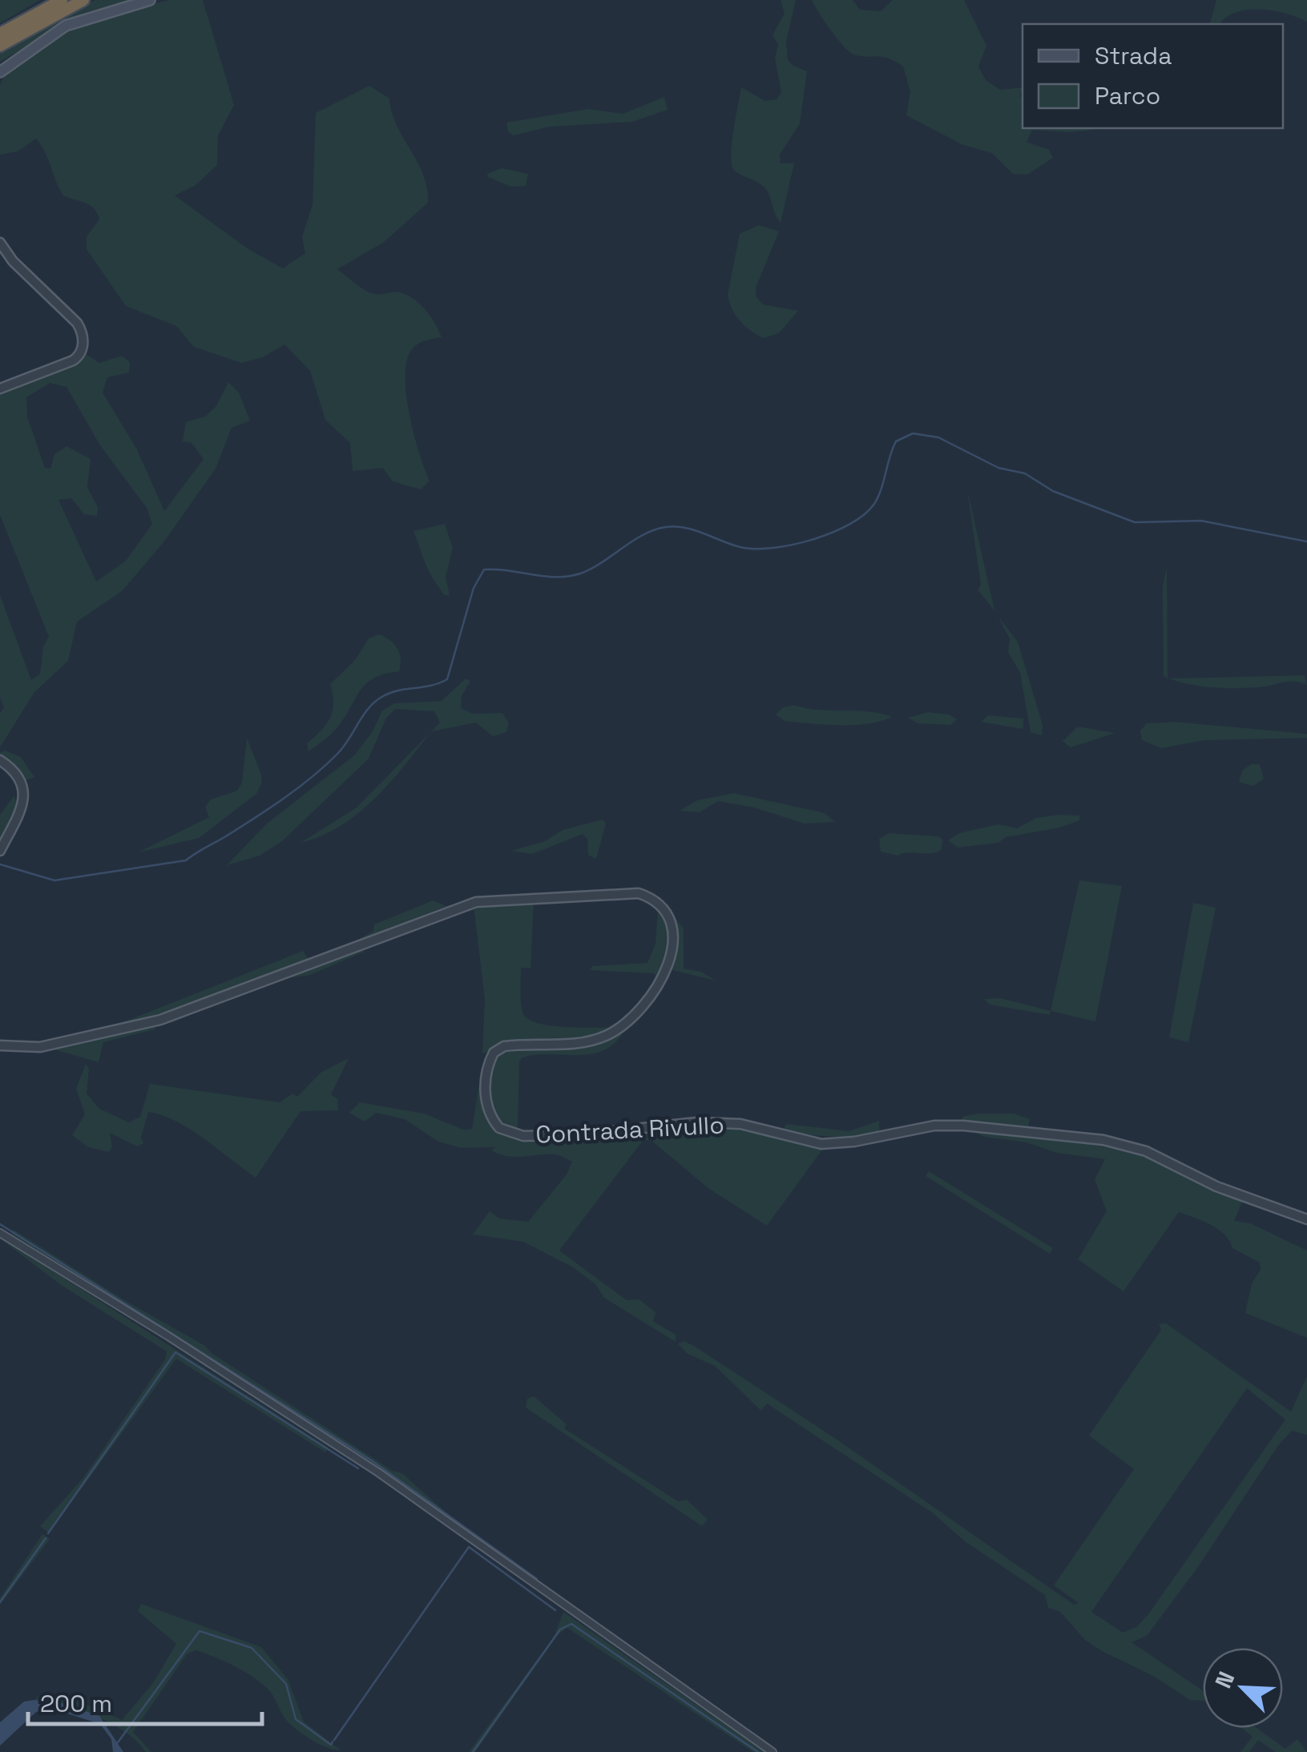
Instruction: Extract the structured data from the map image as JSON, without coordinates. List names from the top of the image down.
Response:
{
  "streets": {
    "street": ["Contrada Rivullo"]
  },
  "legend": ["Strada", "Parco"],
  "scale_bar": "200 m",
  "north": "top left"
}
